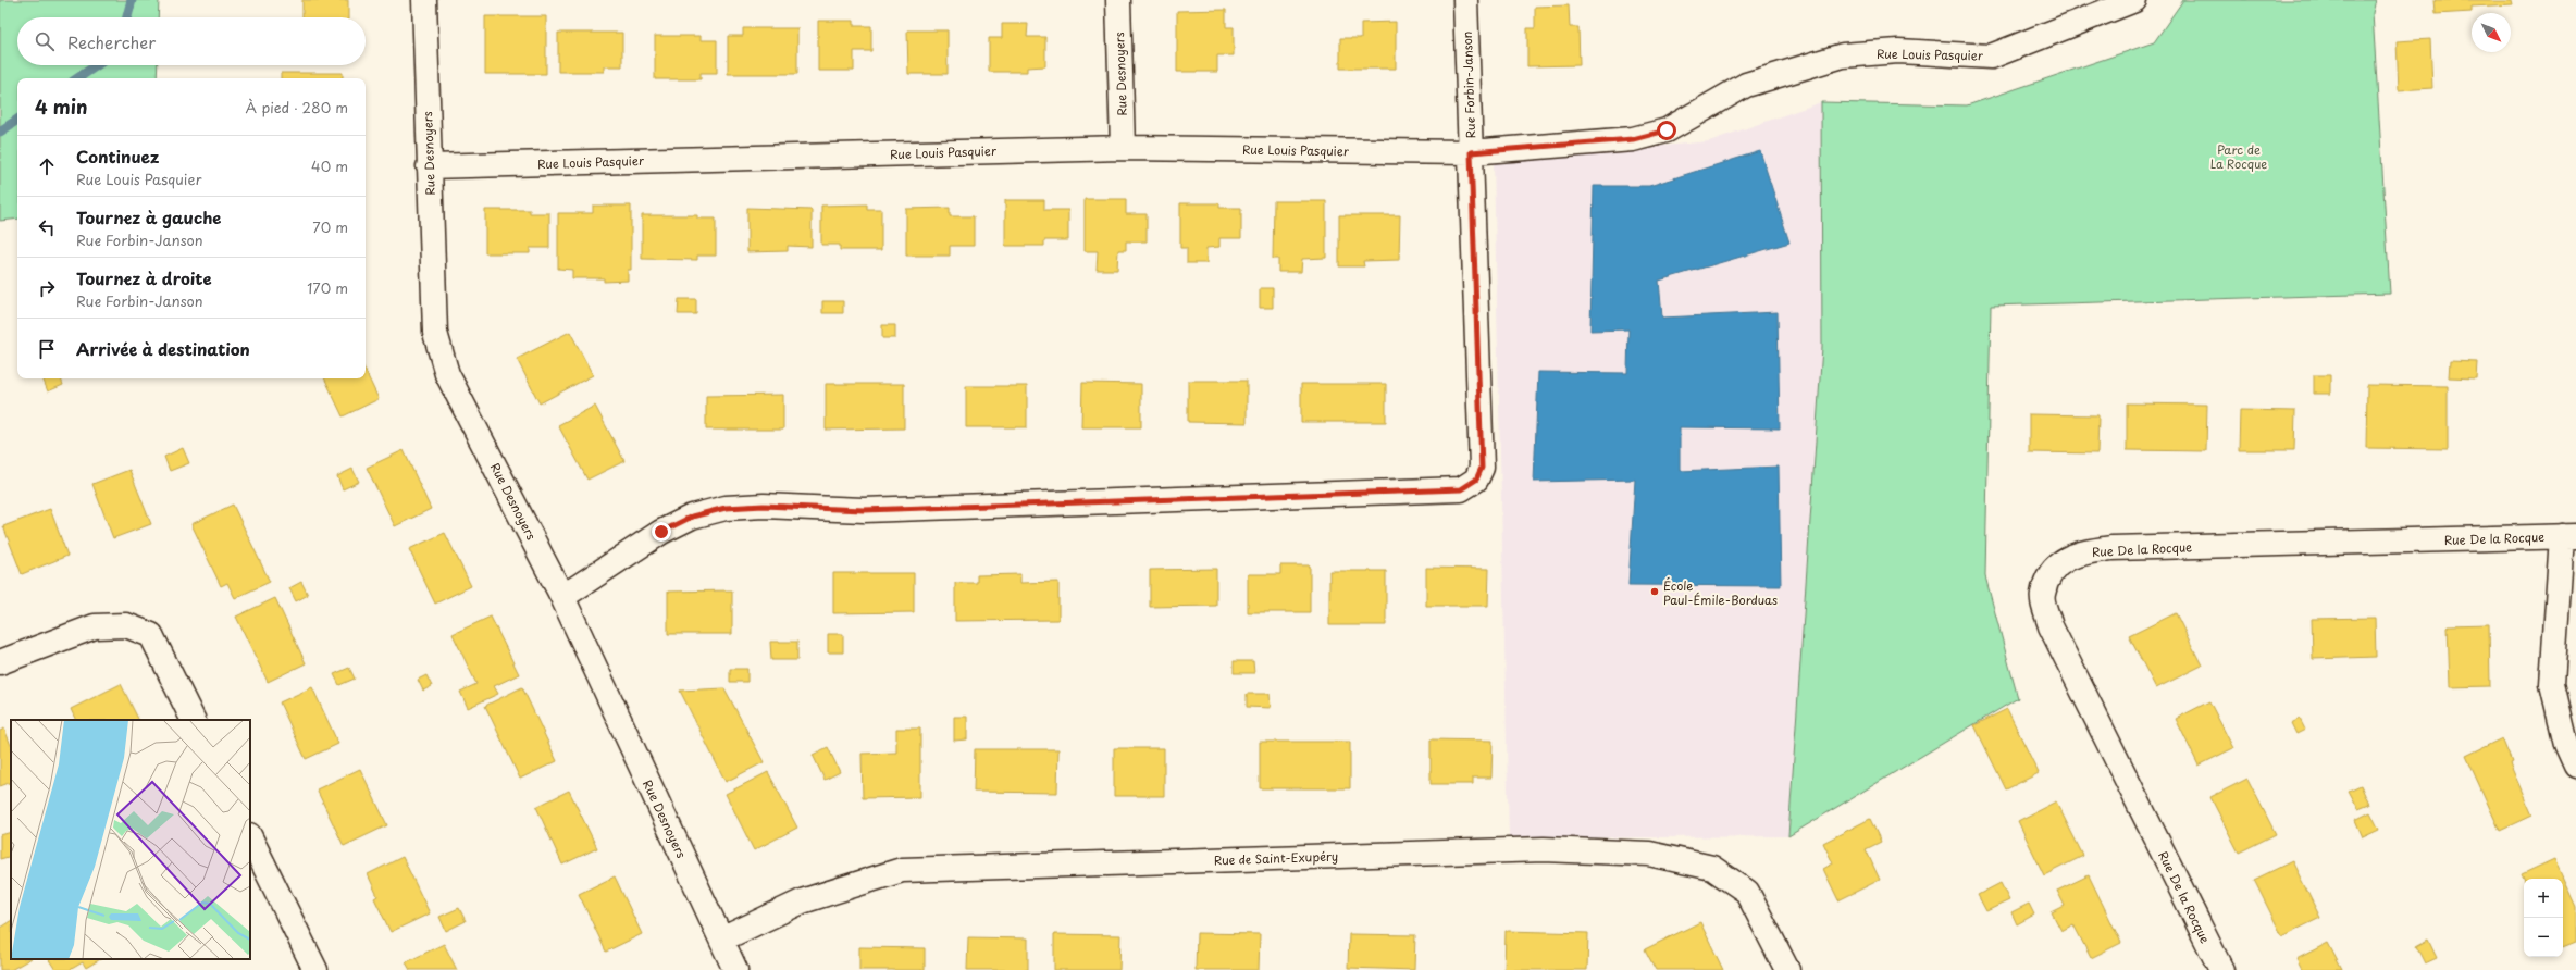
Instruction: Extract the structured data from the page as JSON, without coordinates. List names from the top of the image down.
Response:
{
  "streets": {
    "street": [
      "Rue Louis Pasquier",
      "Rue Desnoyers",
      "Rue Forbin-Janson",
      "Rue De la Rocque",
      "Rue de Saint-Exupéry"
    ]
  },
  "crossings": [
    ["Rue Louis Pasquier", "Rue Desnoyers"],
    ["Rue Louis Pasquier", "Rue Forbin-Janson"],
    ["Rue Desnoyers", "Rue Forbin-Janson"],
    ["Rue Desnoyers", "Rue de Saint-Exupéry"]
  ],
  "parks": ["Parc de La Rocque"],
  "places": ["École Paul-Émile-Borduas"],
  "north": "bottom right",
  "page": {
    "search": "Rechercher",
    "heading": ["4 min", "À pied · 280 m"],
    "list": [
      ["Continuez", "Rue Louis Pasquier", "40 m"],
      ["Tournez à gauche", "Rue Forbin-Janson", "70 m"],
      ["Tournez à droite", "Rue Forbin-Janson", "170 m"],
      "Arrivée à destination"
    ],
    "map_buttons": ["+", "−"]
  }
}
